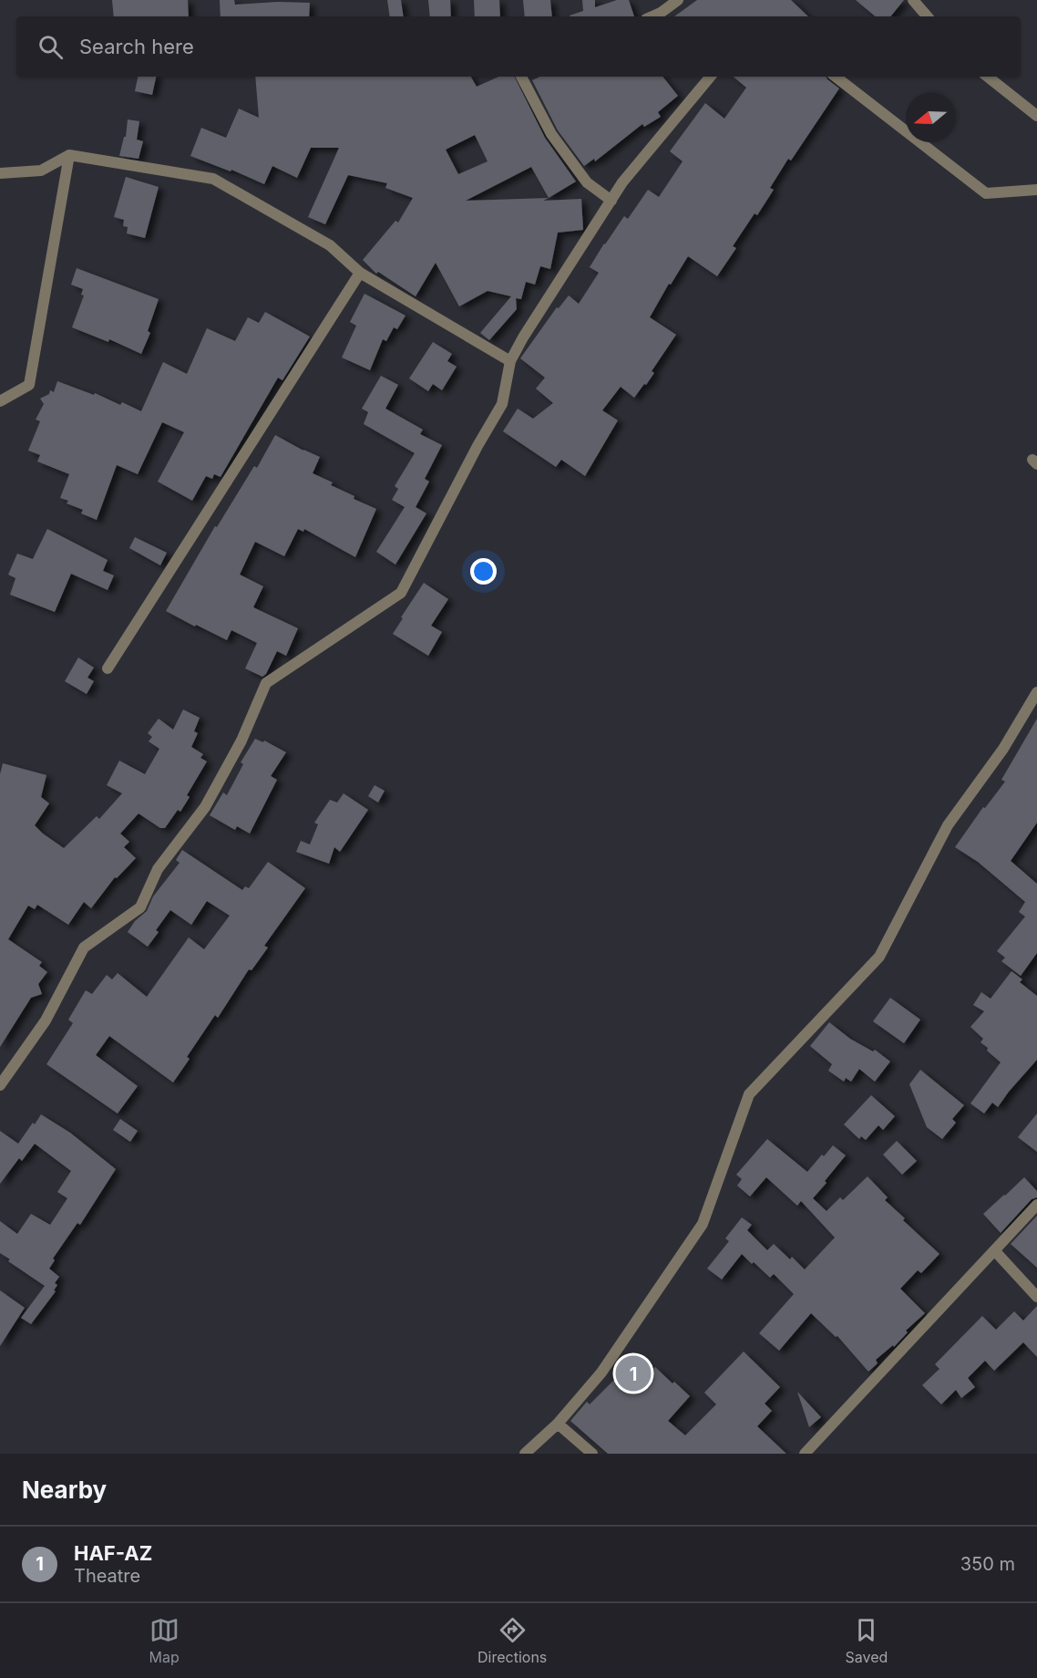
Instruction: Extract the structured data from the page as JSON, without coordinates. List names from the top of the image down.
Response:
{
  "north": "left",
  "page": {
    "search": "Search here",
    "pins": "1",
    "heading": "Nearby",
    "list": [
      {
        "mark": "1",
        "name": "HAF-AZ",
        "note": "Theatre",
        "value": "350 m"
      }
    ],
    "nav": ["Map", "Directions", "Saved"]
  }
}
